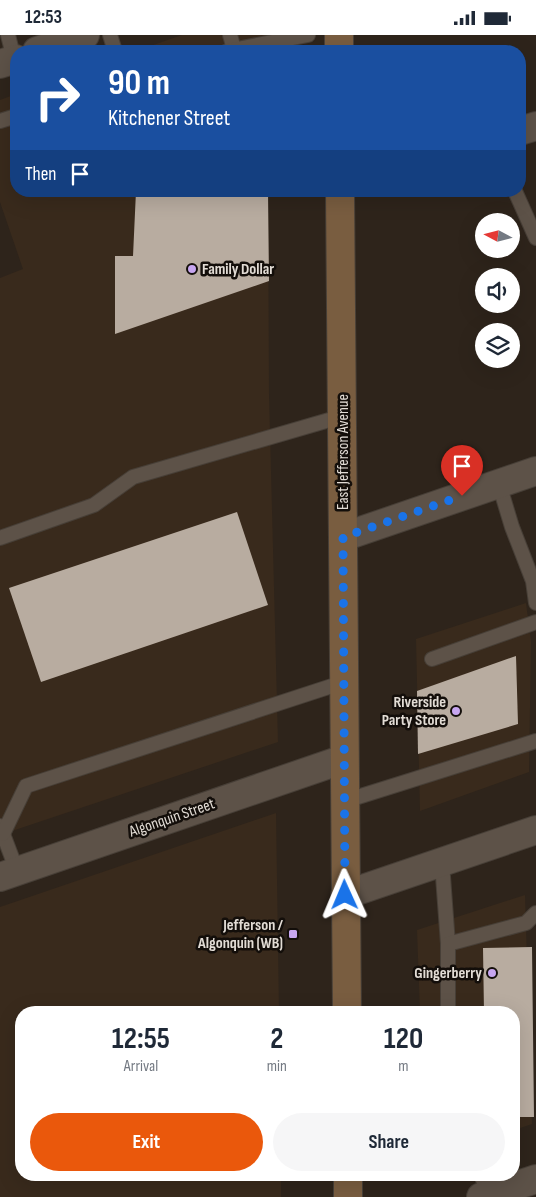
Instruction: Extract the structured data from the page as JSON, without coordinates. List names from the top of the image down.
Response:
{
  "streets": {
    "main road": ["East Jefferson Avenue"],
    "street": ["Algonquin Street"]
  },
  "crossings": [
    ["East Jefferson Avenue", "Algonquin Street"]
  ],
  "places": {
    "other": ["Family Dollar", "Riverside Party Store", "Gingerberry"],
    "transit": ["Jefferson / Algonquin (WB)"]
  },
  "north": "left",
  "page": {
    "status": "12:53",
    "turn": ["90 m", "Kitchener Street"],
    "then": "Then",
    "eta": [
      "12:55",
      "Arrival",
      "2",
      "min",
      "120",
      "m"
    ],
    "buttons": ["Exit", "Share"]
  }
}
